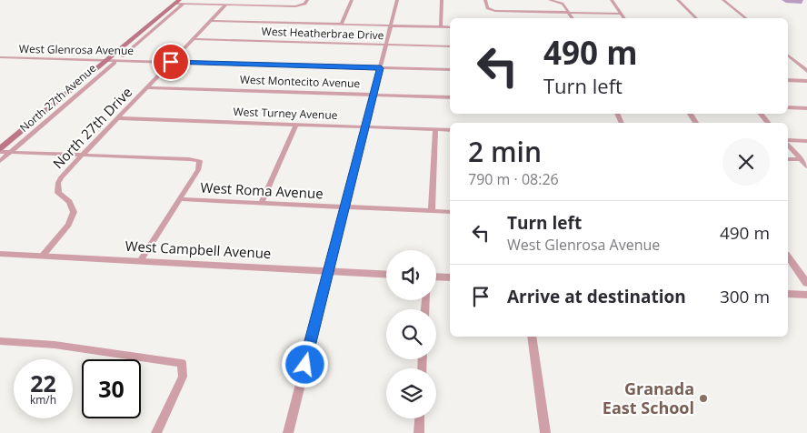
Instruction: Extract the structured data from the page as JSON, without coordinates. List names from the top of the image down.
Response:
{
  "streets": {
    "main road": ["North 27th Avenue"],
    "street": [
      "West Heatherbrae Drive",
      "West Glenrosa Avenue",
      "West Montecito Avenue",
      "West Turney Avenue",
      "North 27th Drive",
      "West Roma Avenue",
      "West Campbell Avenue"
    ]
  },
  "crossings": [
    ["West Heatherbrae Drive", "North 27th Drive"],
    ["West Glenrosa Avenue", "North 27th Avenue"],
    ["West Glenrosa Avenue", "North 27th Drive"],
    ["West Montecito Avenue", "North 27th Drive"],
    ["North 27th Avenue", "West Roma Avenue"],
    ["West Turney Avenue", "North 27th Drive"],
    ["North 27th Drive", "West Roma Avenue"],
    ["North 27th Drive", "West Campbell Avenue"]
  ],
  "places": ["Granada East School"],
  "page": {
    "turn": ["490 m", "Turn left"],
    "heading": ["2 min", "790 m · 08:26"],
    "list": [
      {
        "name": "Turn left",
        "note": "West Glenrosa Avenue",
        "value": "490 m"
      },
      {
        "name": "Arrive at destination",
        "value": "300 m"
      }
    ],
    "speed": "22 km/h",
    "limit": "30"
  }
}
